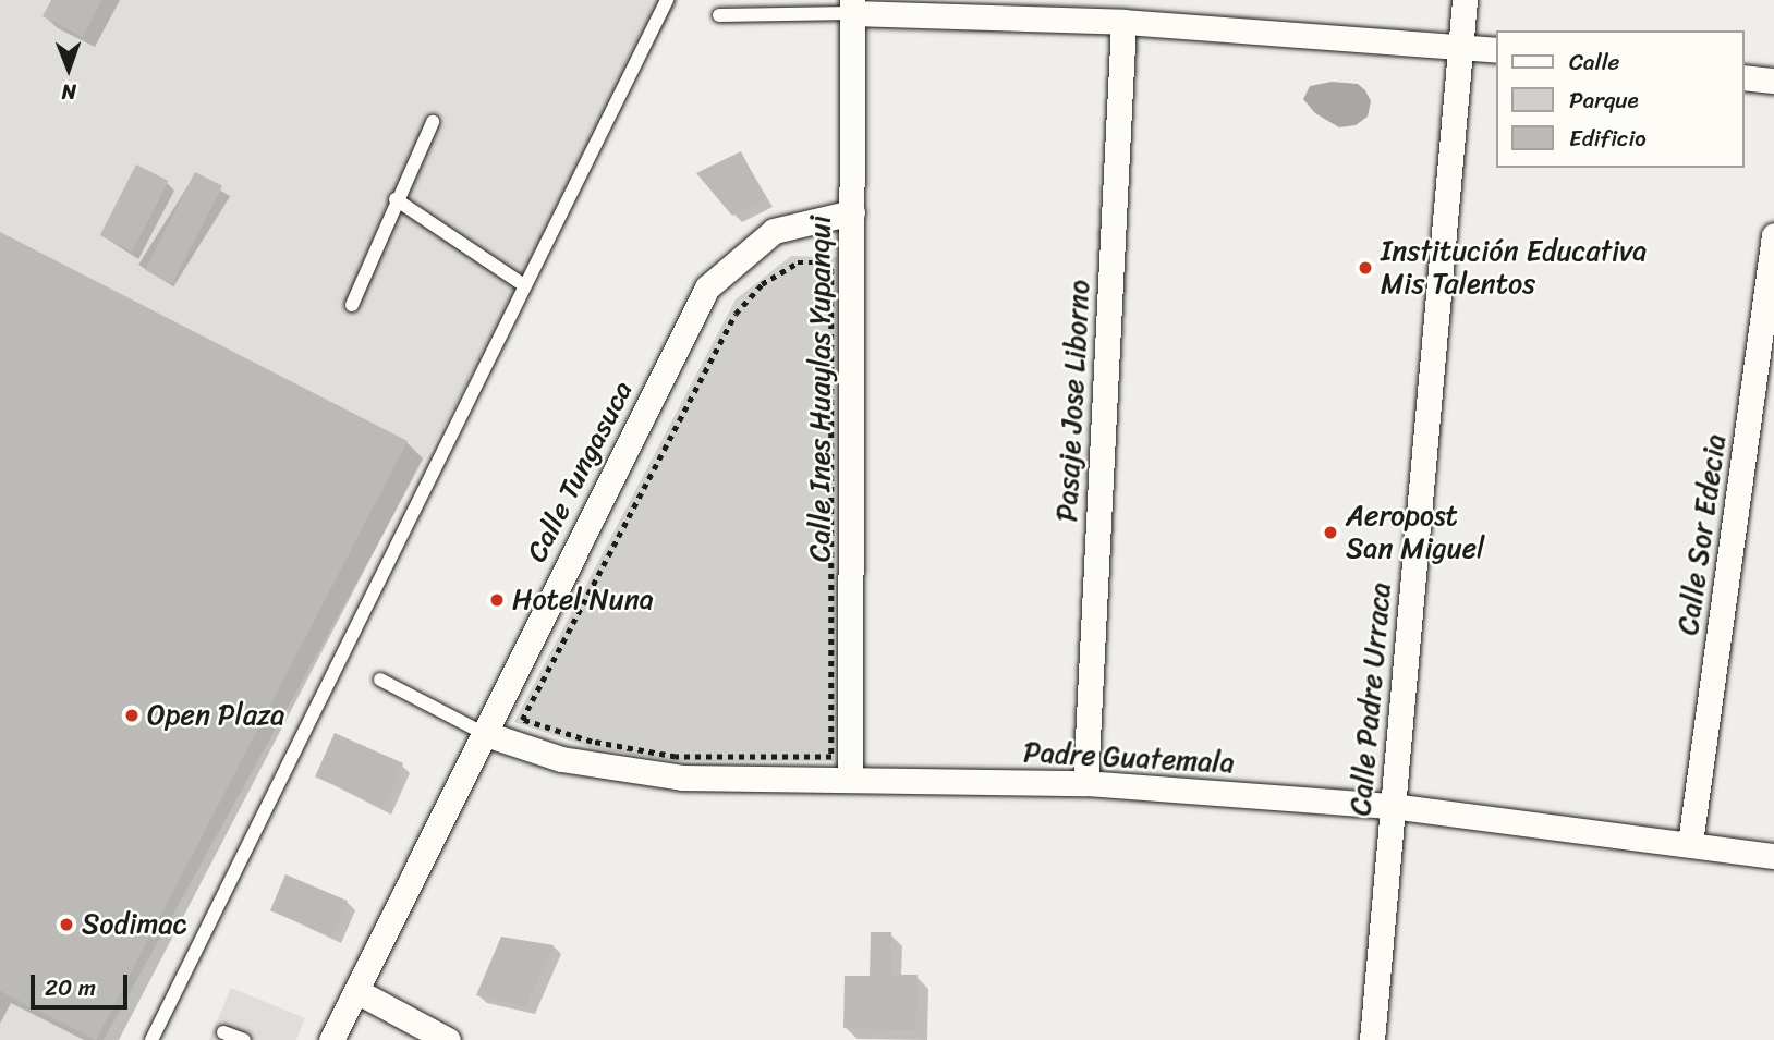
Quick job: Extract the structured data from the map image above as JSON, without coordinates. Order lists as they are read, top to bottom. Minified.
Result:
{"streets":{"street":["Calle Ines Huaylas Yupanqui","Pasaje Jose Liborno","Calle Tungasuca","Calle Sor Edecia","Calle Padre Urraca","Padre Guatemala"]},"crossings":[["Calle Ines Huaylas Yupanqui","Calle Tungasuca"],["Calle Ines Huaylas Yupanqui","Padre Guatemala"],["Pasaje Jose Liborno","Padre Guatemala"],["Calle Tungasuca","Padre Guatemala"],["Calle Sor Edecia","Padre Guatemala"],["Calle Padre Urraca","Padre Guatemala"]],"places":["Institución Educativa Mis Talentos","Aeropost San Miguel","Hotel Nuna","Open Plaza","Sodimac"],"legend":["Calle","Parque","Edificio"],"scale_bar":"20 m","north":"bottom"}
